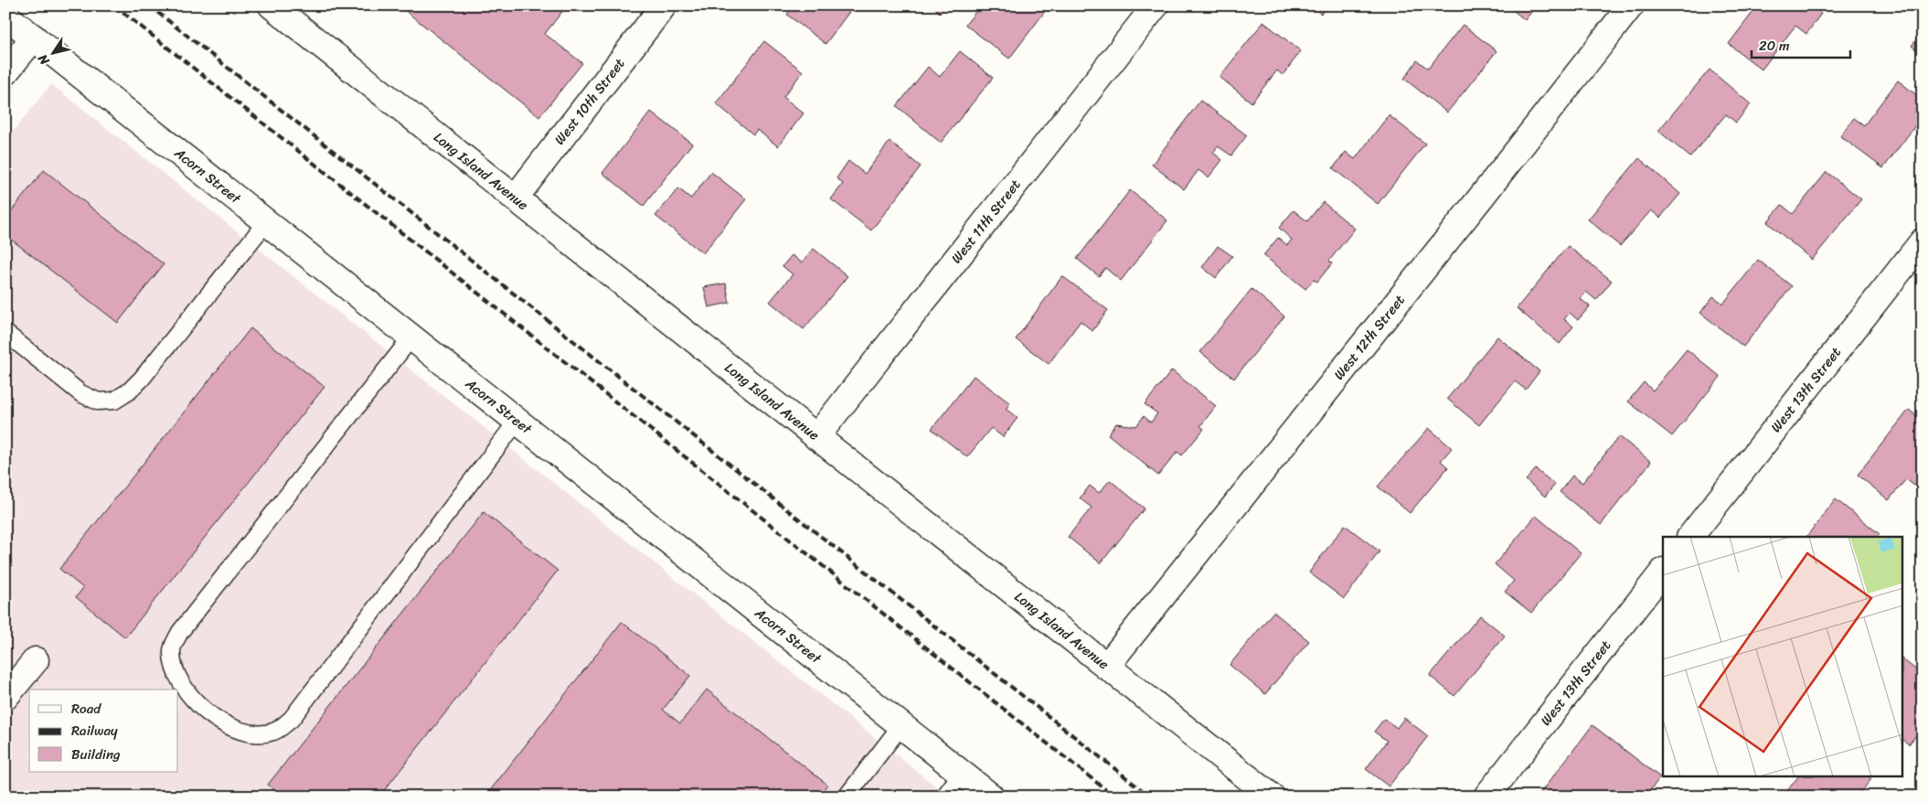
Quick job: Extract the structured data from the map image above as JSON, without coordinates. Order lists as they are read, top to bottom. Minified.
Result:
{"streets":{"street":["West 10th Street","Long Island Avenue","Acorn Street","West 11th Street","West 12th Street","West 13th Street"]},"crossings":[["West 10th Street","Long Island Avenue"],["Long Island Avenue","West 11th Street"],["Long Island Avenue","West 12th Street"]],"legend":["Road","Railway","Building"],"scale_bar":"20 m","north":"bottom left"}
